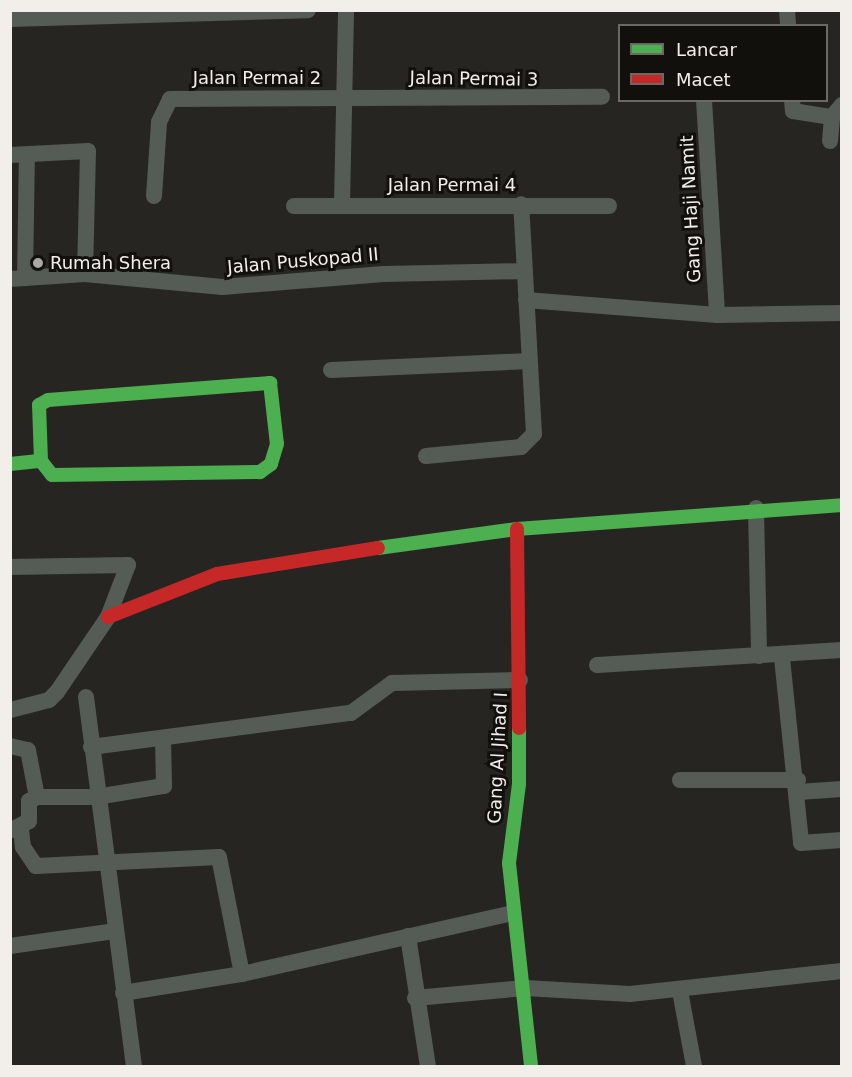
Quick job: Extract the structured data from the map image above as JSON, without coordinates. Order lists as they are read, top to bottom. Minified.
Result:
{"streets":{"street":["Jalan Permai 2","Jalan Permai 3","Jalan Permai 4","Gang Haji Namit","Jalan Puskopad II","Gang Al Jihad I"]},"crossings":[["Jalan Permai 2","Jalan Permai 3"]],"places":["Rumah Shera"],"legend":["Lancar","Macet"]}
